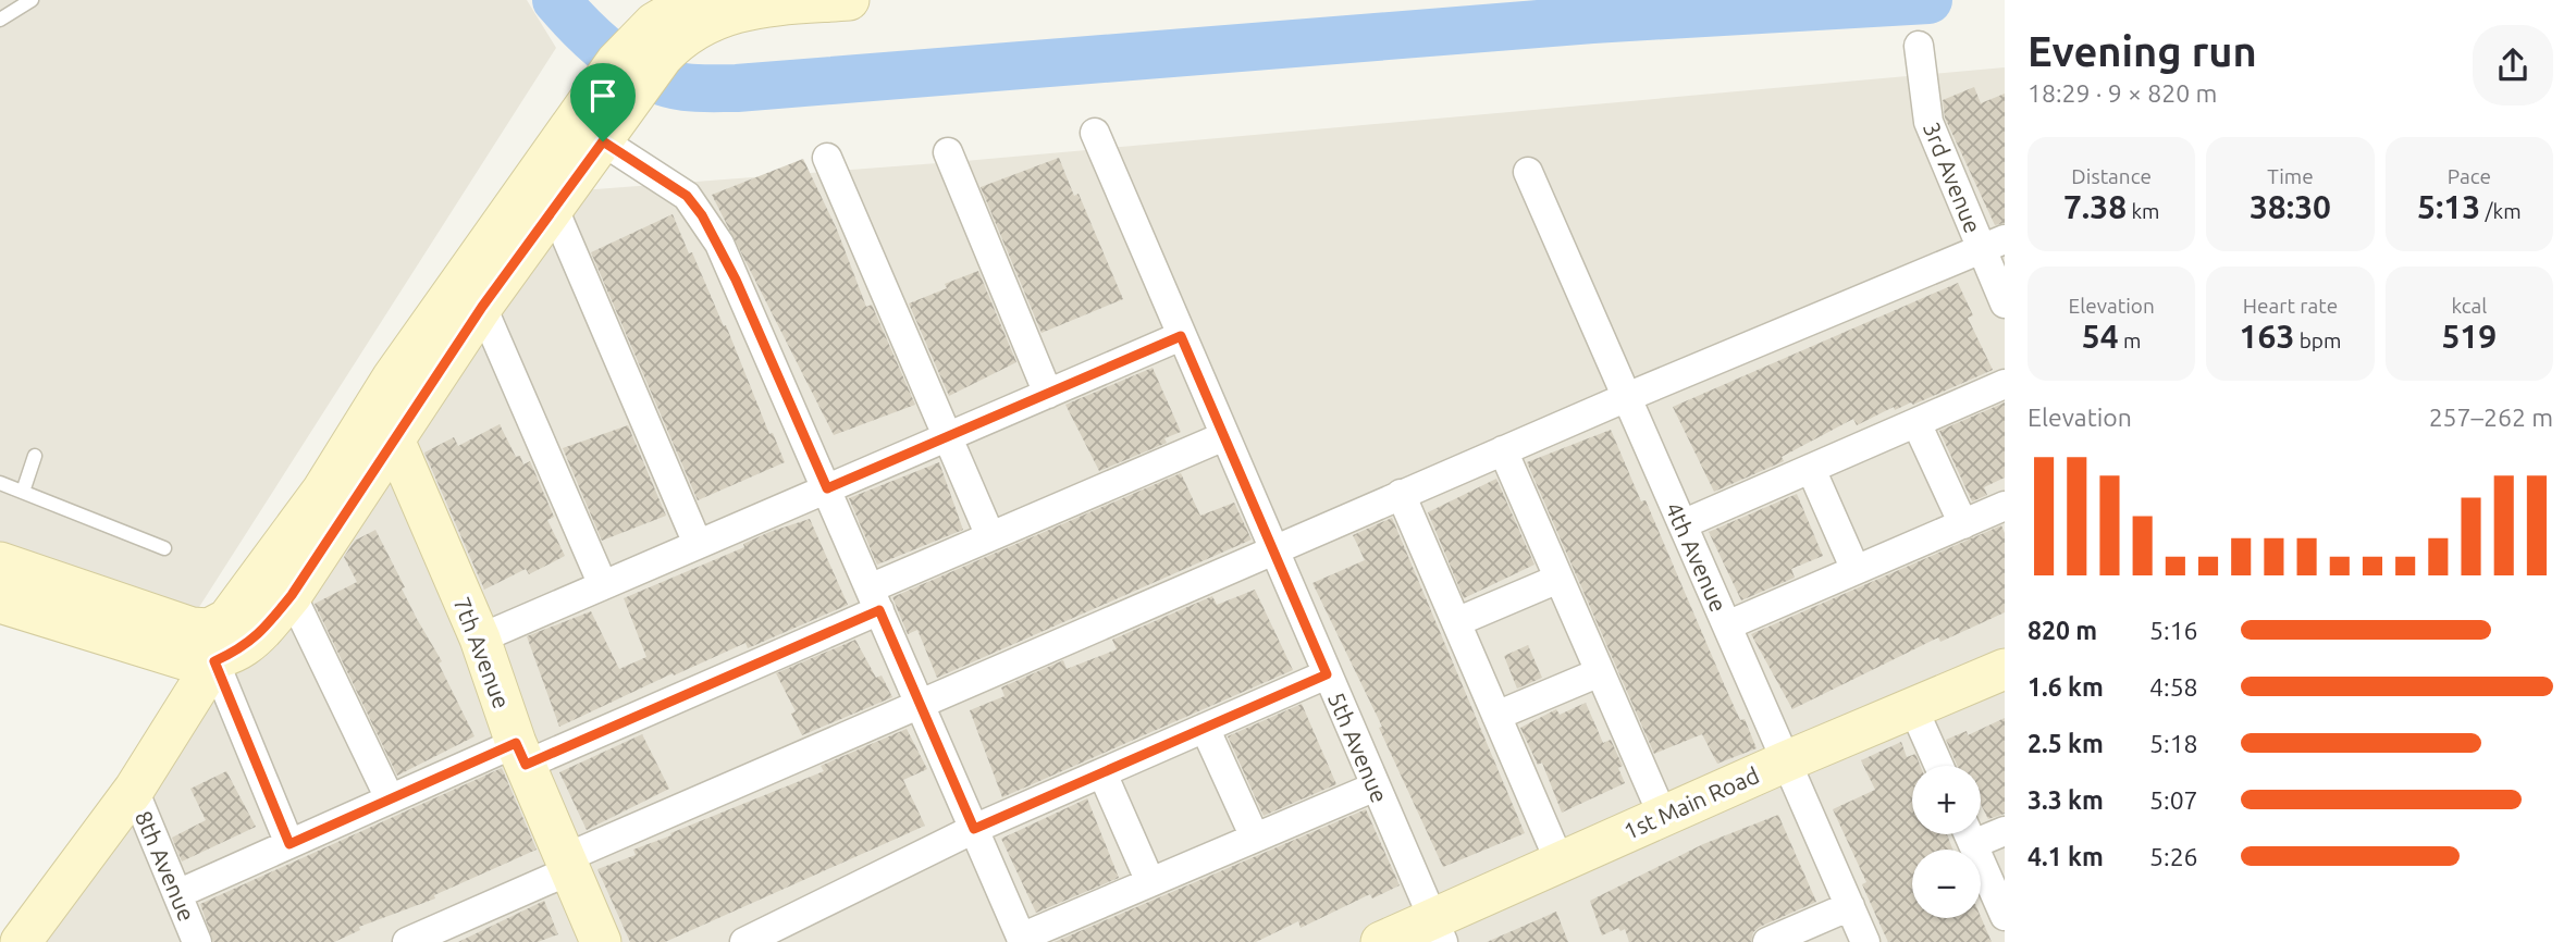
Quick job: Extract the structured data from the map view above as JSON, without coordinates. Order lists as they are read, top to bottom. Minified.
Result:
{"streets":{"street":["3rd Avenue","4th Avenue","7th Avenue","5th Avenue","1st Main Road","8th Avenue"]},"crossings":[["4th Avenue","1st Main Road"],["5th Avenue","1st Main Road"]],"page":{"heading":["Evening run","18:29 · 9 × 820 m"],"stats":[["Distance","7.38 km"],["Time","38:30"],["Pace","5:13 /km"],["Elevation","54 m"],["Heart rate","163 bpm"],["kcal","519"]],"chart":["Elevation","257–262 m"],"list":[{"name":"820 m","note":"5:16"},{"name":"1.6 km","note":"4:58"},{"name":"2.5 km","note":"5:18"},{"name":"3.3 km","note":"5:07"},{"name":"4.1 km","note":"5:26"}],"map_buttons":["+","−"]}}
